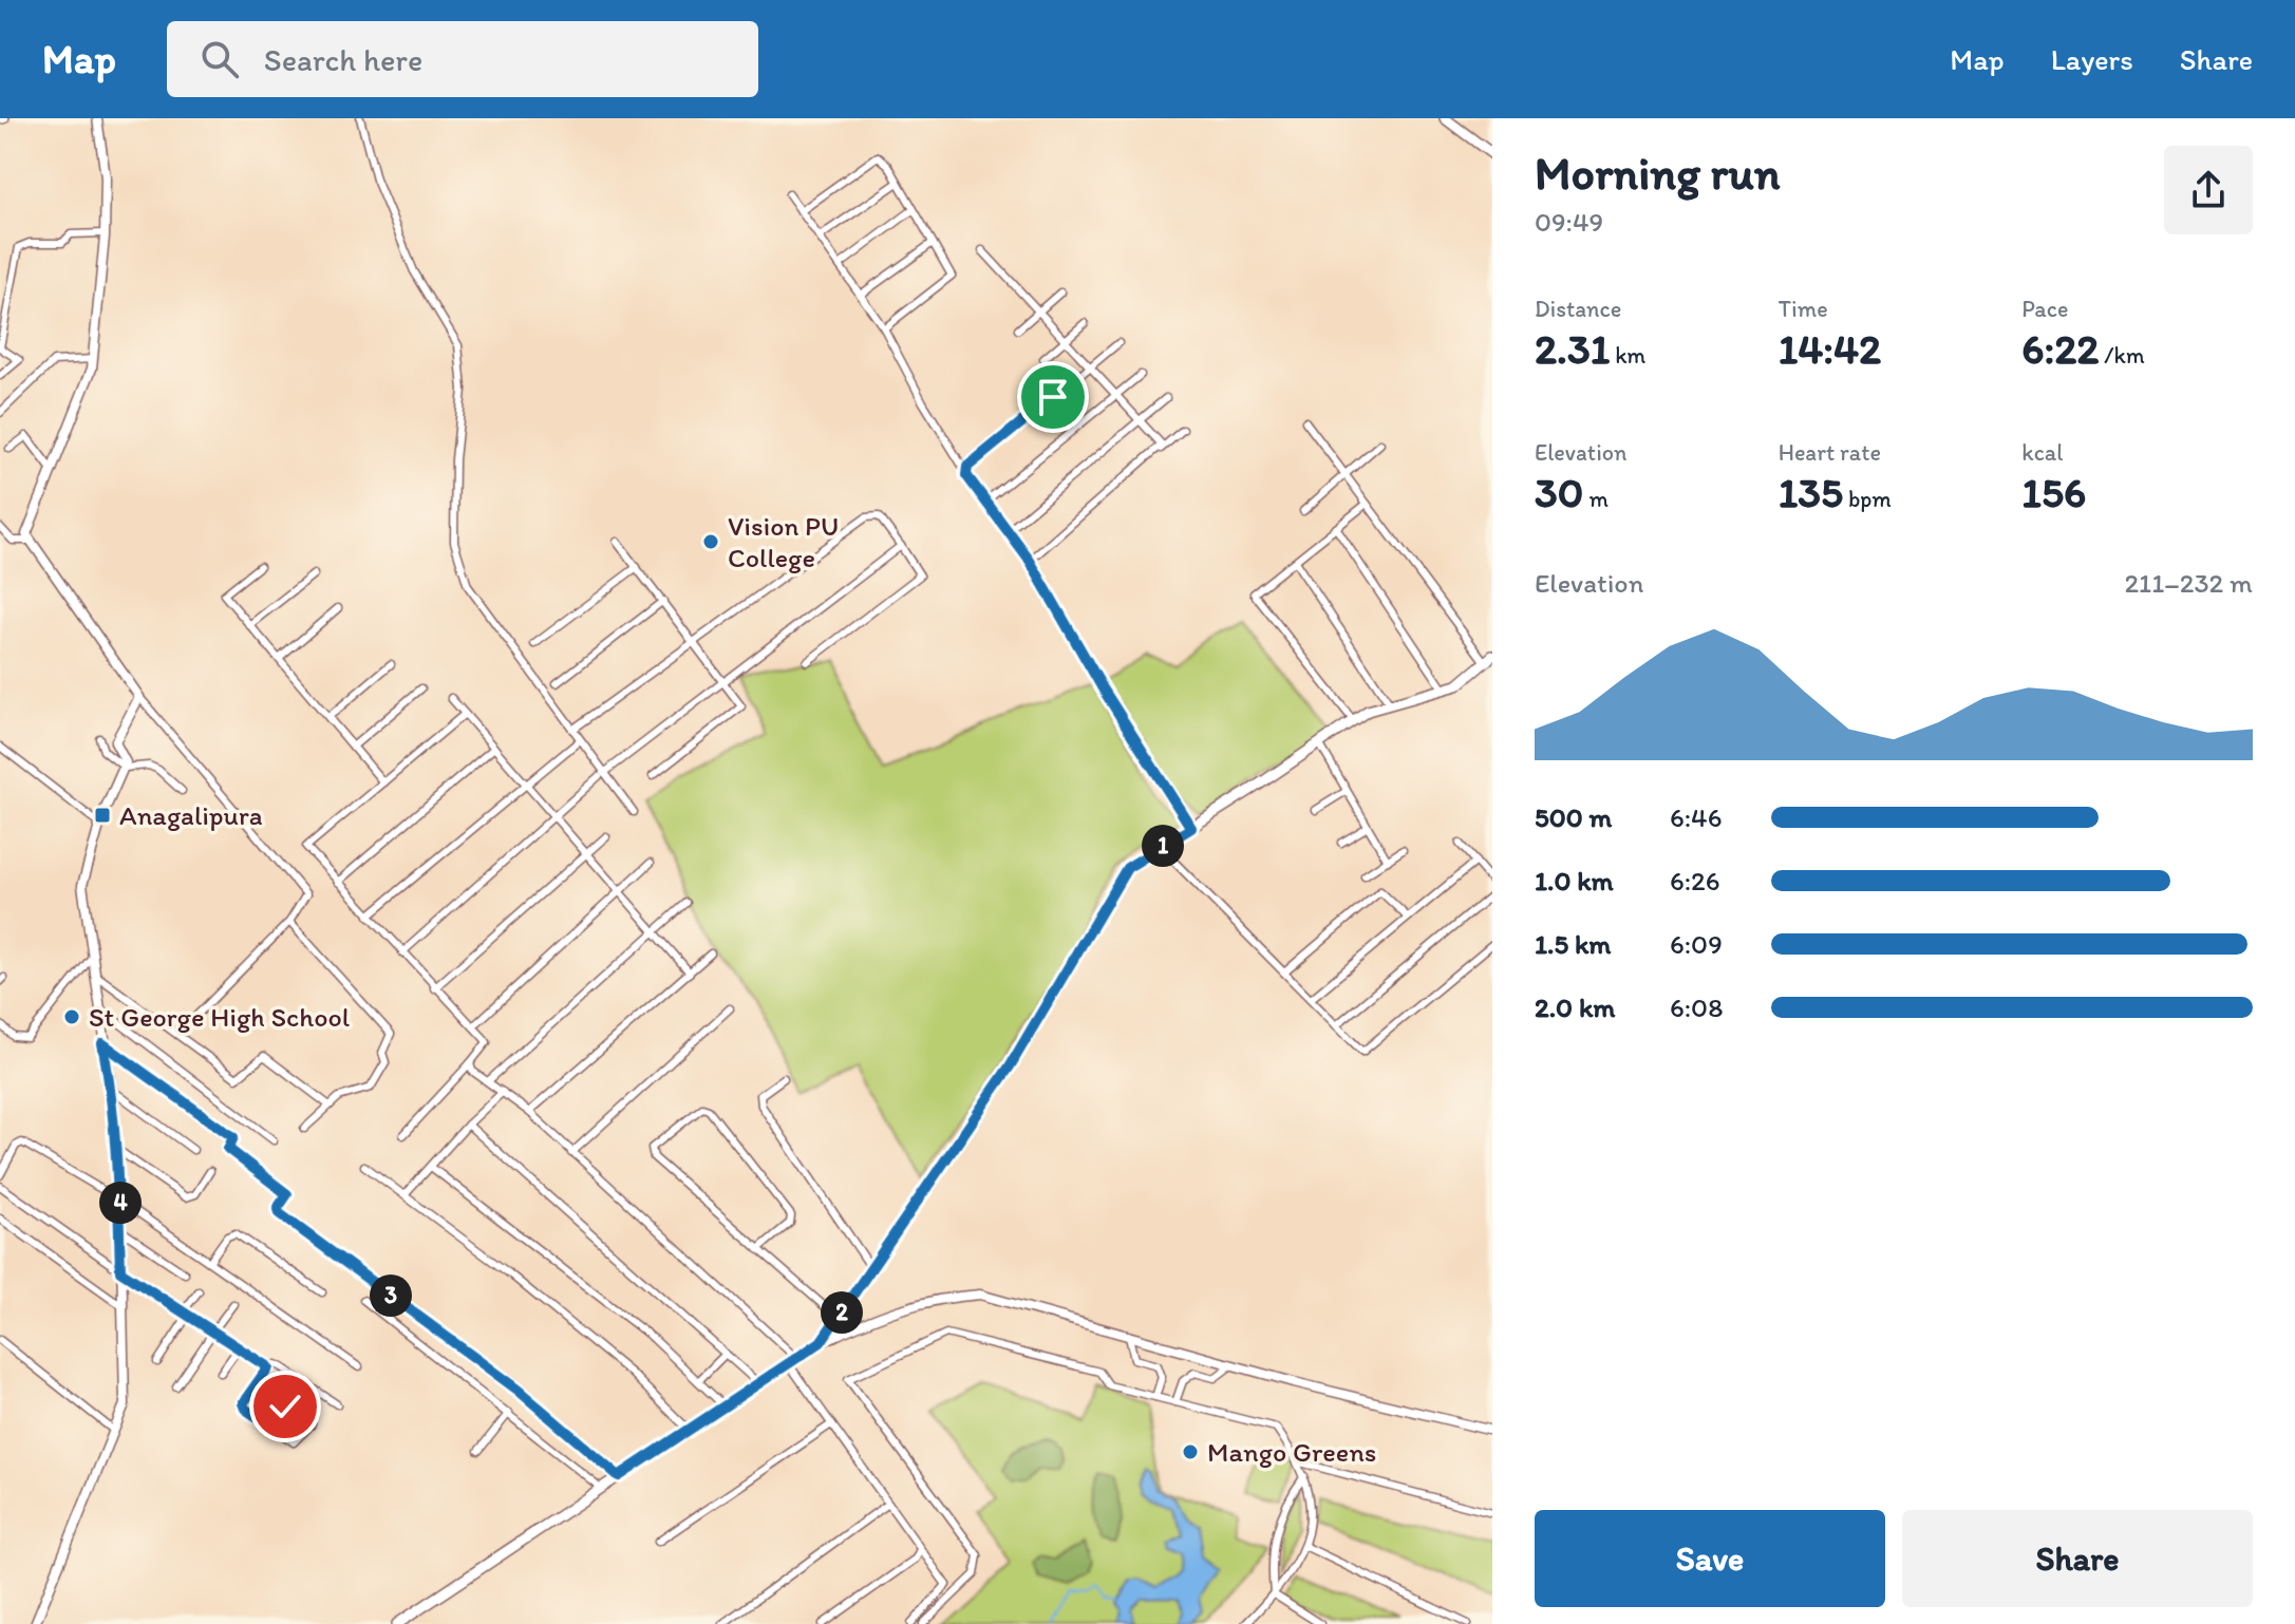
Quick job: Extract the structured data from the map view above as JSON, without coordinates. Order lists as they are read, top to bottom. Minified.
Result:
{"places":{"other":["Vision PU College","St George High School","Mango Greens"],"transit":["Anagalipura"]},"page":{"header":"Map","search":"Search here","nav":["Map","Layers","Share"],"heading":["Morning run","09:49"],"stats":[["Distance","2.31 km"],["Time","14:42"],["Pace","6:22 /km"],["Elevation","30 m"],["Heart rate","135 bpm"],["kcal","156"]],"chart":["Elevation","211–232 m"],"list":[{"name":"500 m","note":"6:46"},{"name":"1.0 km","note":"6:26"},{"name":"1.5 km","note":"6:09"},{"name":"2.0 km","note":"6:08"}],"pins":["1","4","3","2"],"buttons":["Save","Share"]}}
